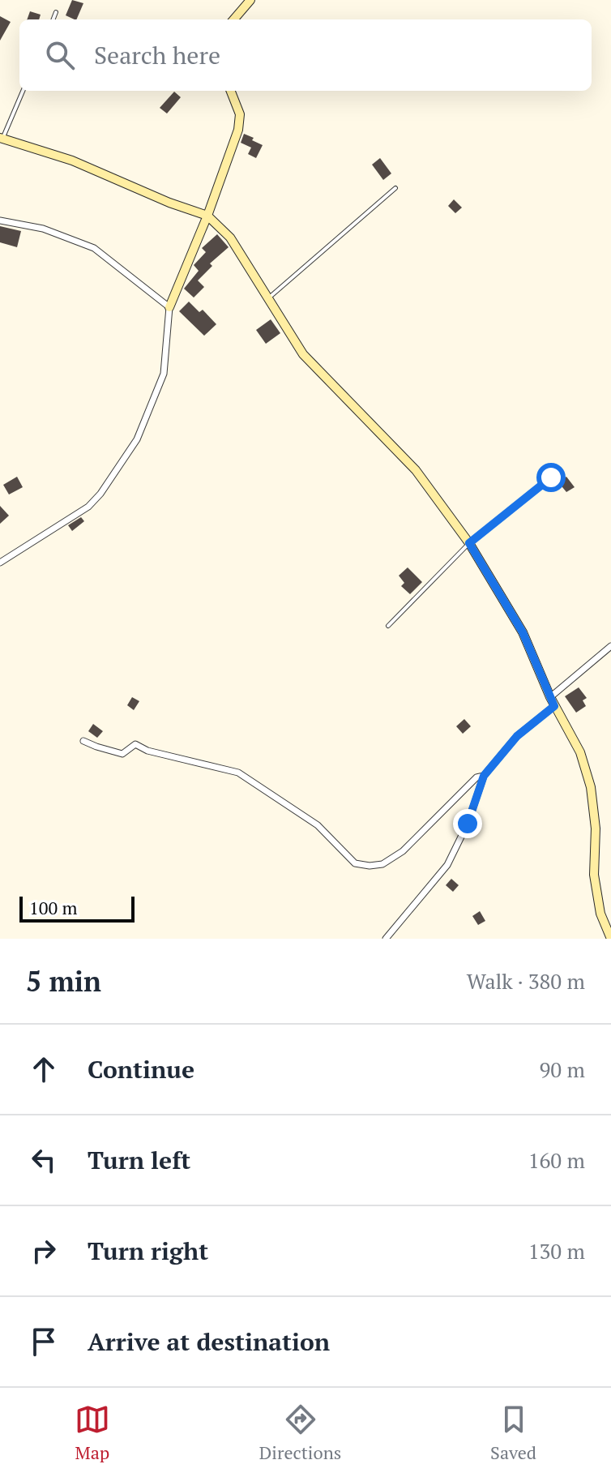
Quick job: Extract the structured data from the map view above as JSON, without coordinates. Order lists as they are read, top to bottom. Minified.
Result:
{"scale_bar":"100 m","page":{"search":"Search here","scale":"100 m","heading":["5 min","Walk · 380 m"],"list":[["Continue","90 m"],["Turn left","160 m"],["Turn right","130 m"],"Arrive at destination"],"nav":["Map","Directions","Saved"]}}
